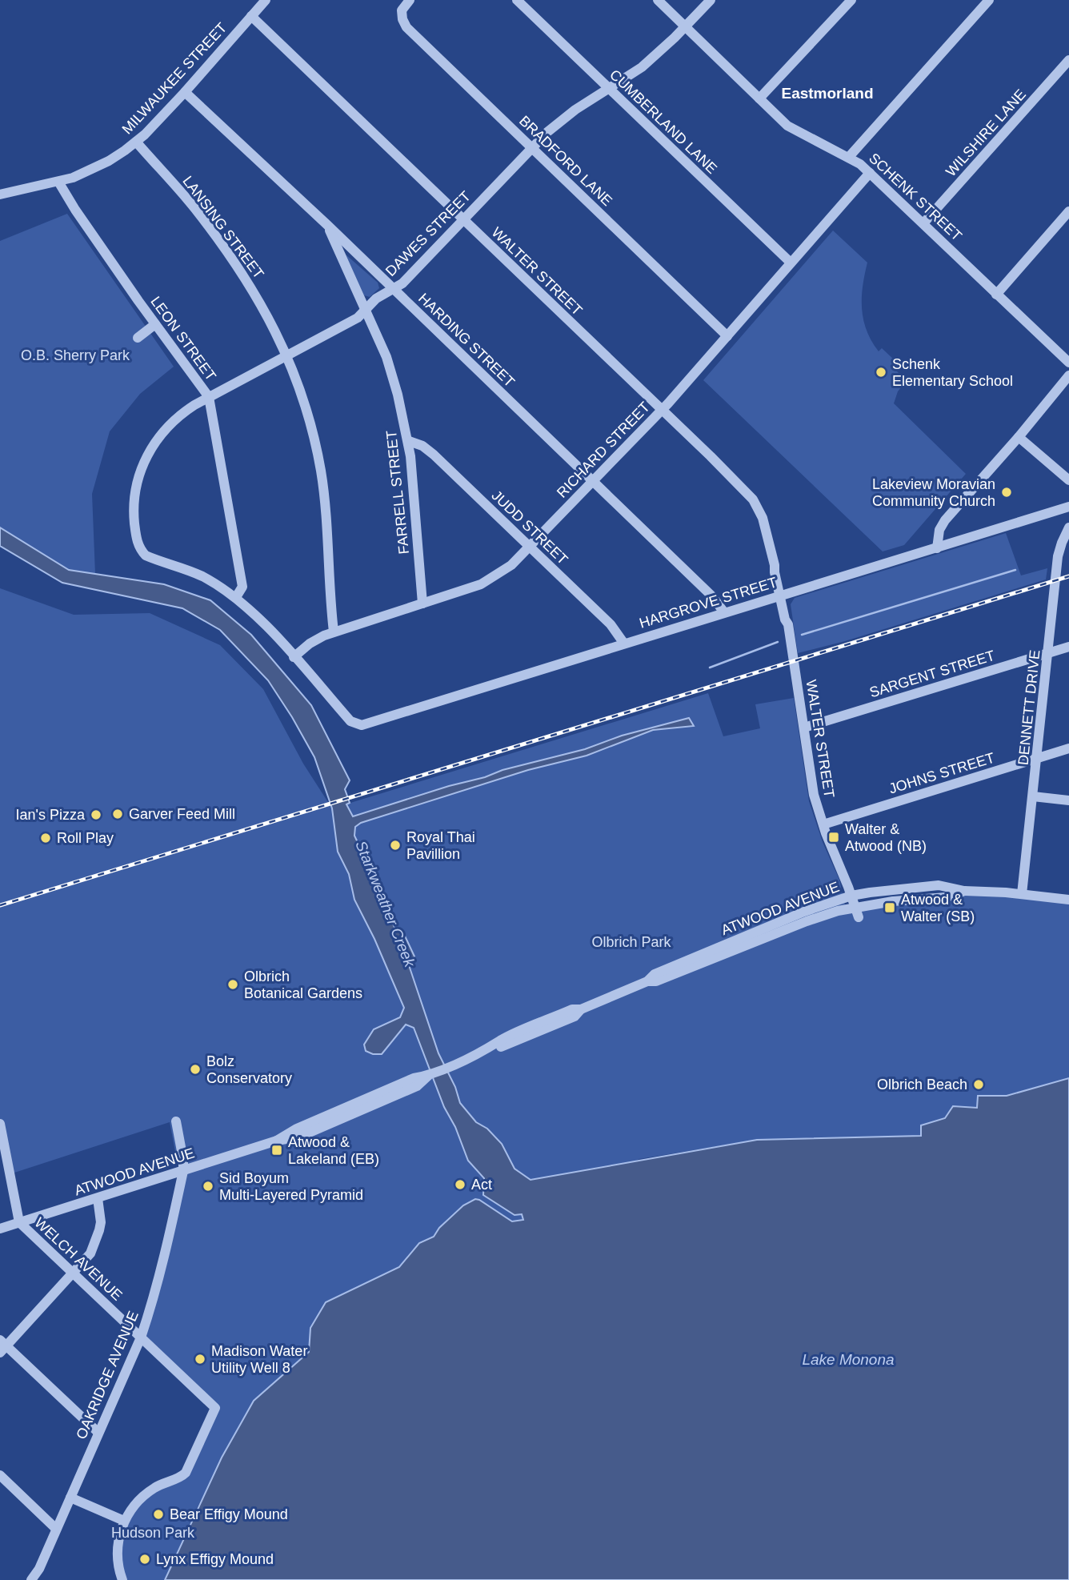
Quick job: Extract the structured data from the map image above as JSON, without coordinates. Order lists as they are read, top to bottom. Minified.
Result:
{"streets":{"street":["MILWAUKEE STREET","CUMBERLAND LANE","WILSHIRE LANE","BRADFORD LANE","SCHENK STREET","LANSING STREET","DAWES STREET","WALTER STREET","LEON STREET","HARDING STREET","RICHARD STREET","FARRELL STREET","JUDD STREET","HARGROVE STREET","SARGENT STREET","DENNETT DRIVE","JOHNS STREET","ATWOOD AVENUE","WELCH AVENUE","OAKRIDGE AVENUE"]},"crossings":[["MILWAUKEE STREET","LANSING STREET"],["MILWAUKEE STREET","WALTER STREET"],["MILWAUKEE STREET","LEON STREET"],["MILWAUKEE STREET","HARDING STREET"],["CUMBERLAND LANE","DAWES STREET"],["CUMBERLAND LANE","RICHARD STREET"],["WILSHIRE LANE","SCHENK STREET"],["BRADFORD LANE","DAWES STREET"],["BRADFORD LANE","RICHARD STREET"],["SCHENK STREET","DAWES STREET"],["SCHENK STREET","RICHARD STREET"],["LANSING STREET","DAWES STREET"],["LANSING STREET","RICHARD STREET"],["DAWES STREET","WALTER STREET"],["DAWES STREET","LEON STREET"],["DAWES STREET","HARDING STREET"],["DAWES STREET","FARRELL STREET"],["WALTER STREET","RICHARD STREET"],["WALTER STREET","HARGROVE STREET"],["WALTER STREET","SARGENT STREET"],["WALTER STREET","JOHNS STREET"],["WALTER STREET","ATWOOD AVENUE"],["HARDING STREET","RICHARD STREET"],["HARDING STREET","FARRELL STREET"],["HARDING STREET","HARGROVE STREET"],["RICHARD STREET","FARRELL STREET"],["RICHARD STREET","JUDD STREET"],["RICHARD STREET","HARGROVE STREET"],["FARRELL STREET","JUDD STREET"],["JUDD STREET","HARGROVE STREET"],["SARGENT STREET","DENNETT DRIVE"],["DENNETT DRIVE","JOHNS STREET"],["DENNETT DRIVE","ATWOOD AVENUE"],["ATWOOD AVENUE","WELCH AVENUE"],["ATWOOD AVENUE","OAKRIDGE AVENUE"],["WELCH AVENUE","OAKRIDGE AVENUE"]],"districts":["Eastmorland"],"water":["Starkweather Creek","Lake Monona"],"parks":["O.B. Sherry Park","Olbrich Park","Hudson Park"],"places":{"other":["Schenk Elementary School","Lakeview Moravian Community Church","Garver Feed Mill","Ian's Pizza","Roll Play","Royal Thai Pavillion","Olbrich Botanical Gardens","Bolz Conservatory","Olbrich Beach","Act","Sid Boyum Multi-Layered Pyramid","Madison Water Utility Well 8","Bear Effigy Mound","Lynx Effigy Mound"],"transit":["Walter & Atwood (NB)","Atwood & Walter (SB)","Atwood & Lakeland (EB)"]}}
